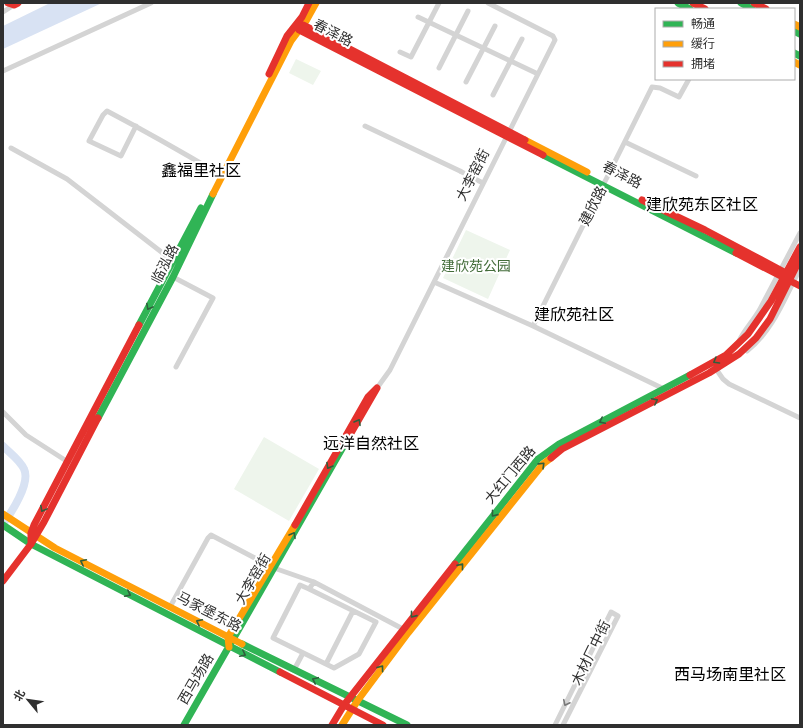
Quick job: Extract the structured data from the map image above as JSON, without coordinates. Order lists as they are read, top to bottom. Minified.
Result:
{"streets":{"main road":["春泽路","大李窑街","临泓路","大红门西路","马家堡东路","西马场路"],"street":["建欣路","木材厂中街"]},"crossings":[["春泽路","大李窑街"],["春泽路","建欣路"],["春泽路","临泓路"],["春泽路","大红门西路"],["大李窑街","马家堡东路"],["大李窑街","西马场路"],["临泓路","马家堡东路"],["大红门西路","马家堡东路"],["马家堡东路","西马场路"]],"districts":["鑫福里社区","建欣苑东区社区","建欣苑社区","远洋自然社区","西马场南里社区"],"parks":["建欣苑公园"],"legend":["畅通","缓行","拥堵"],"north":"top left"}
